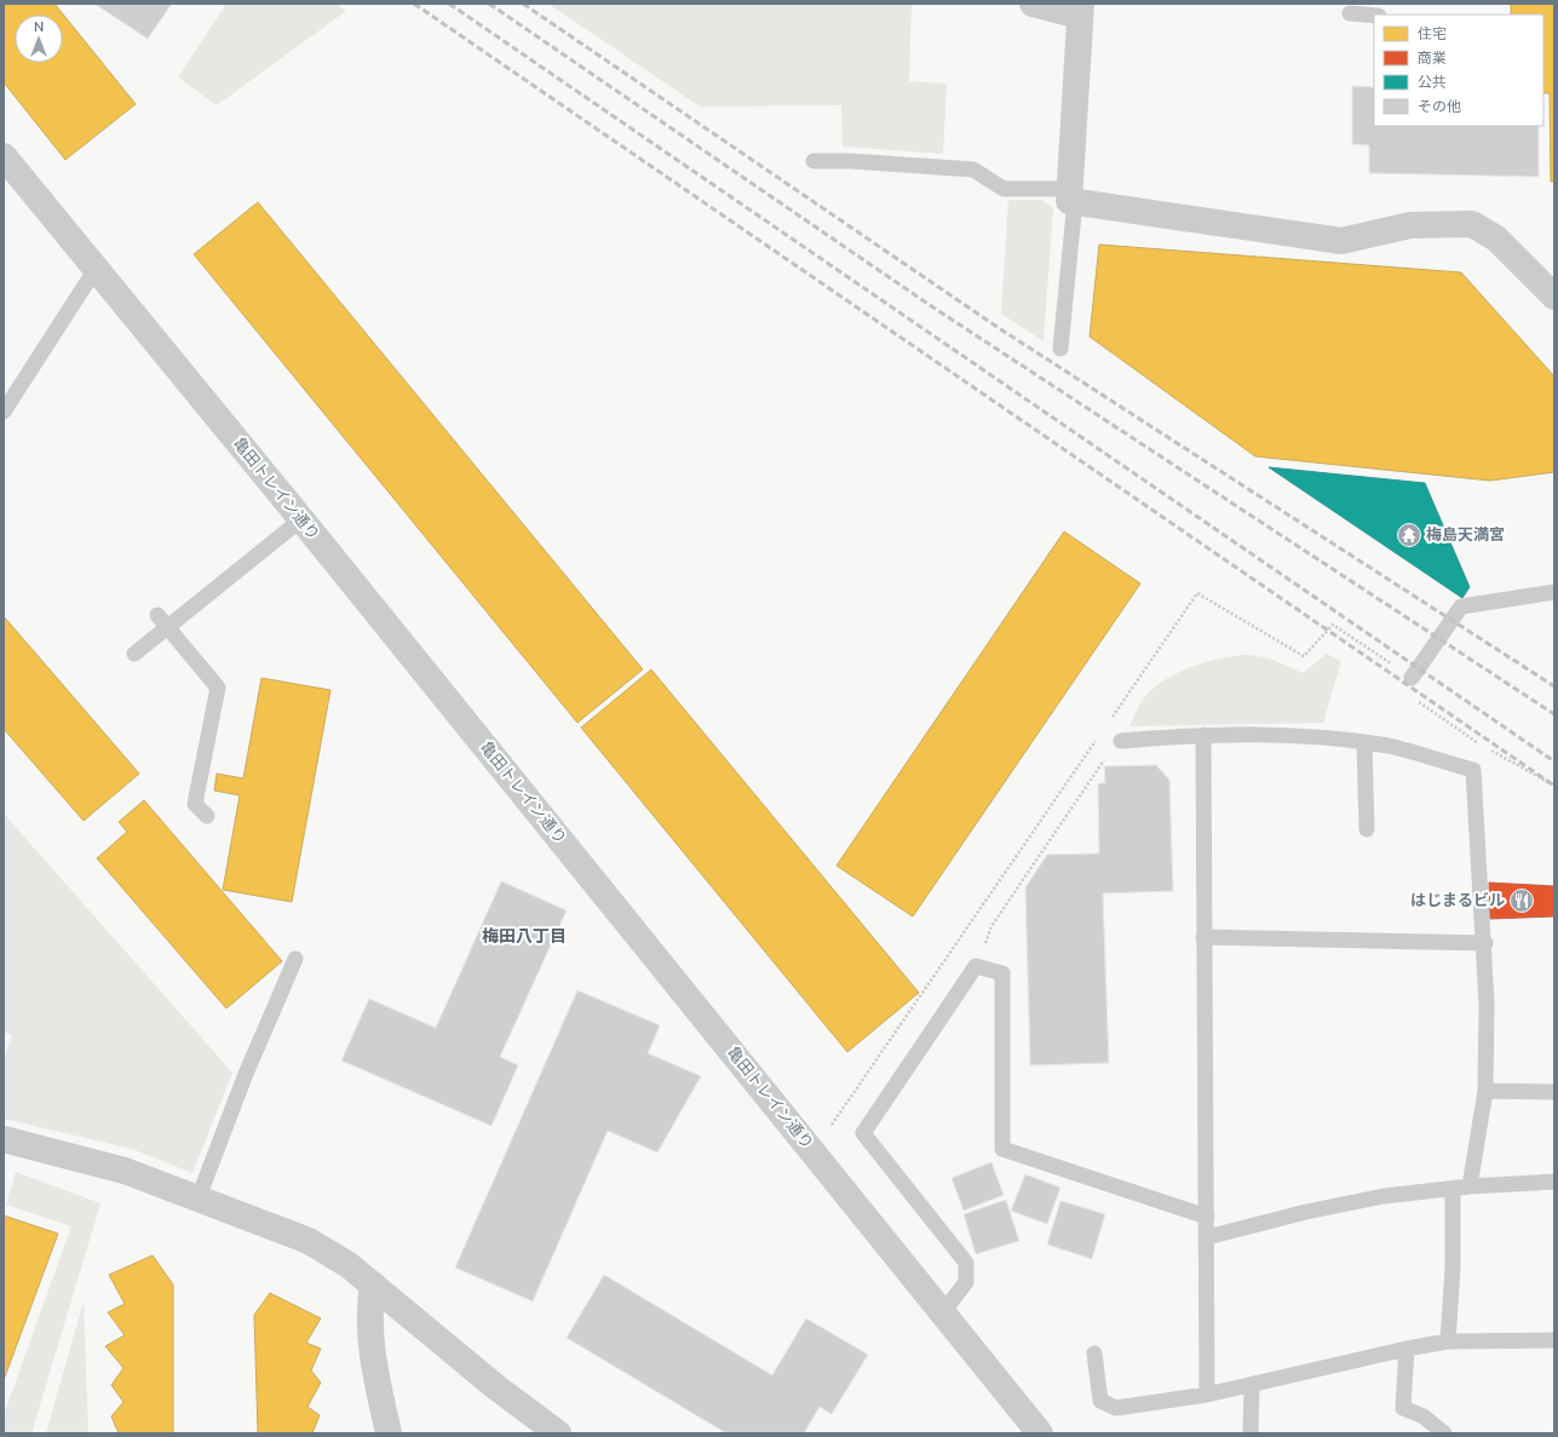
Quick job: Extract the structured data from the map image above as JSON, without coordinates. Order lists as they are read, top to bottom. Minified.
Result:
{"streets":{"street":["亀田トレイン通り"]},"districts":["梅田八丁目"],"places":{"temple":["梅島天満宮"],"restaurant":["はじまるビル"]},"legend":["住宅","商業","公共","その他"],"north":"top"}
